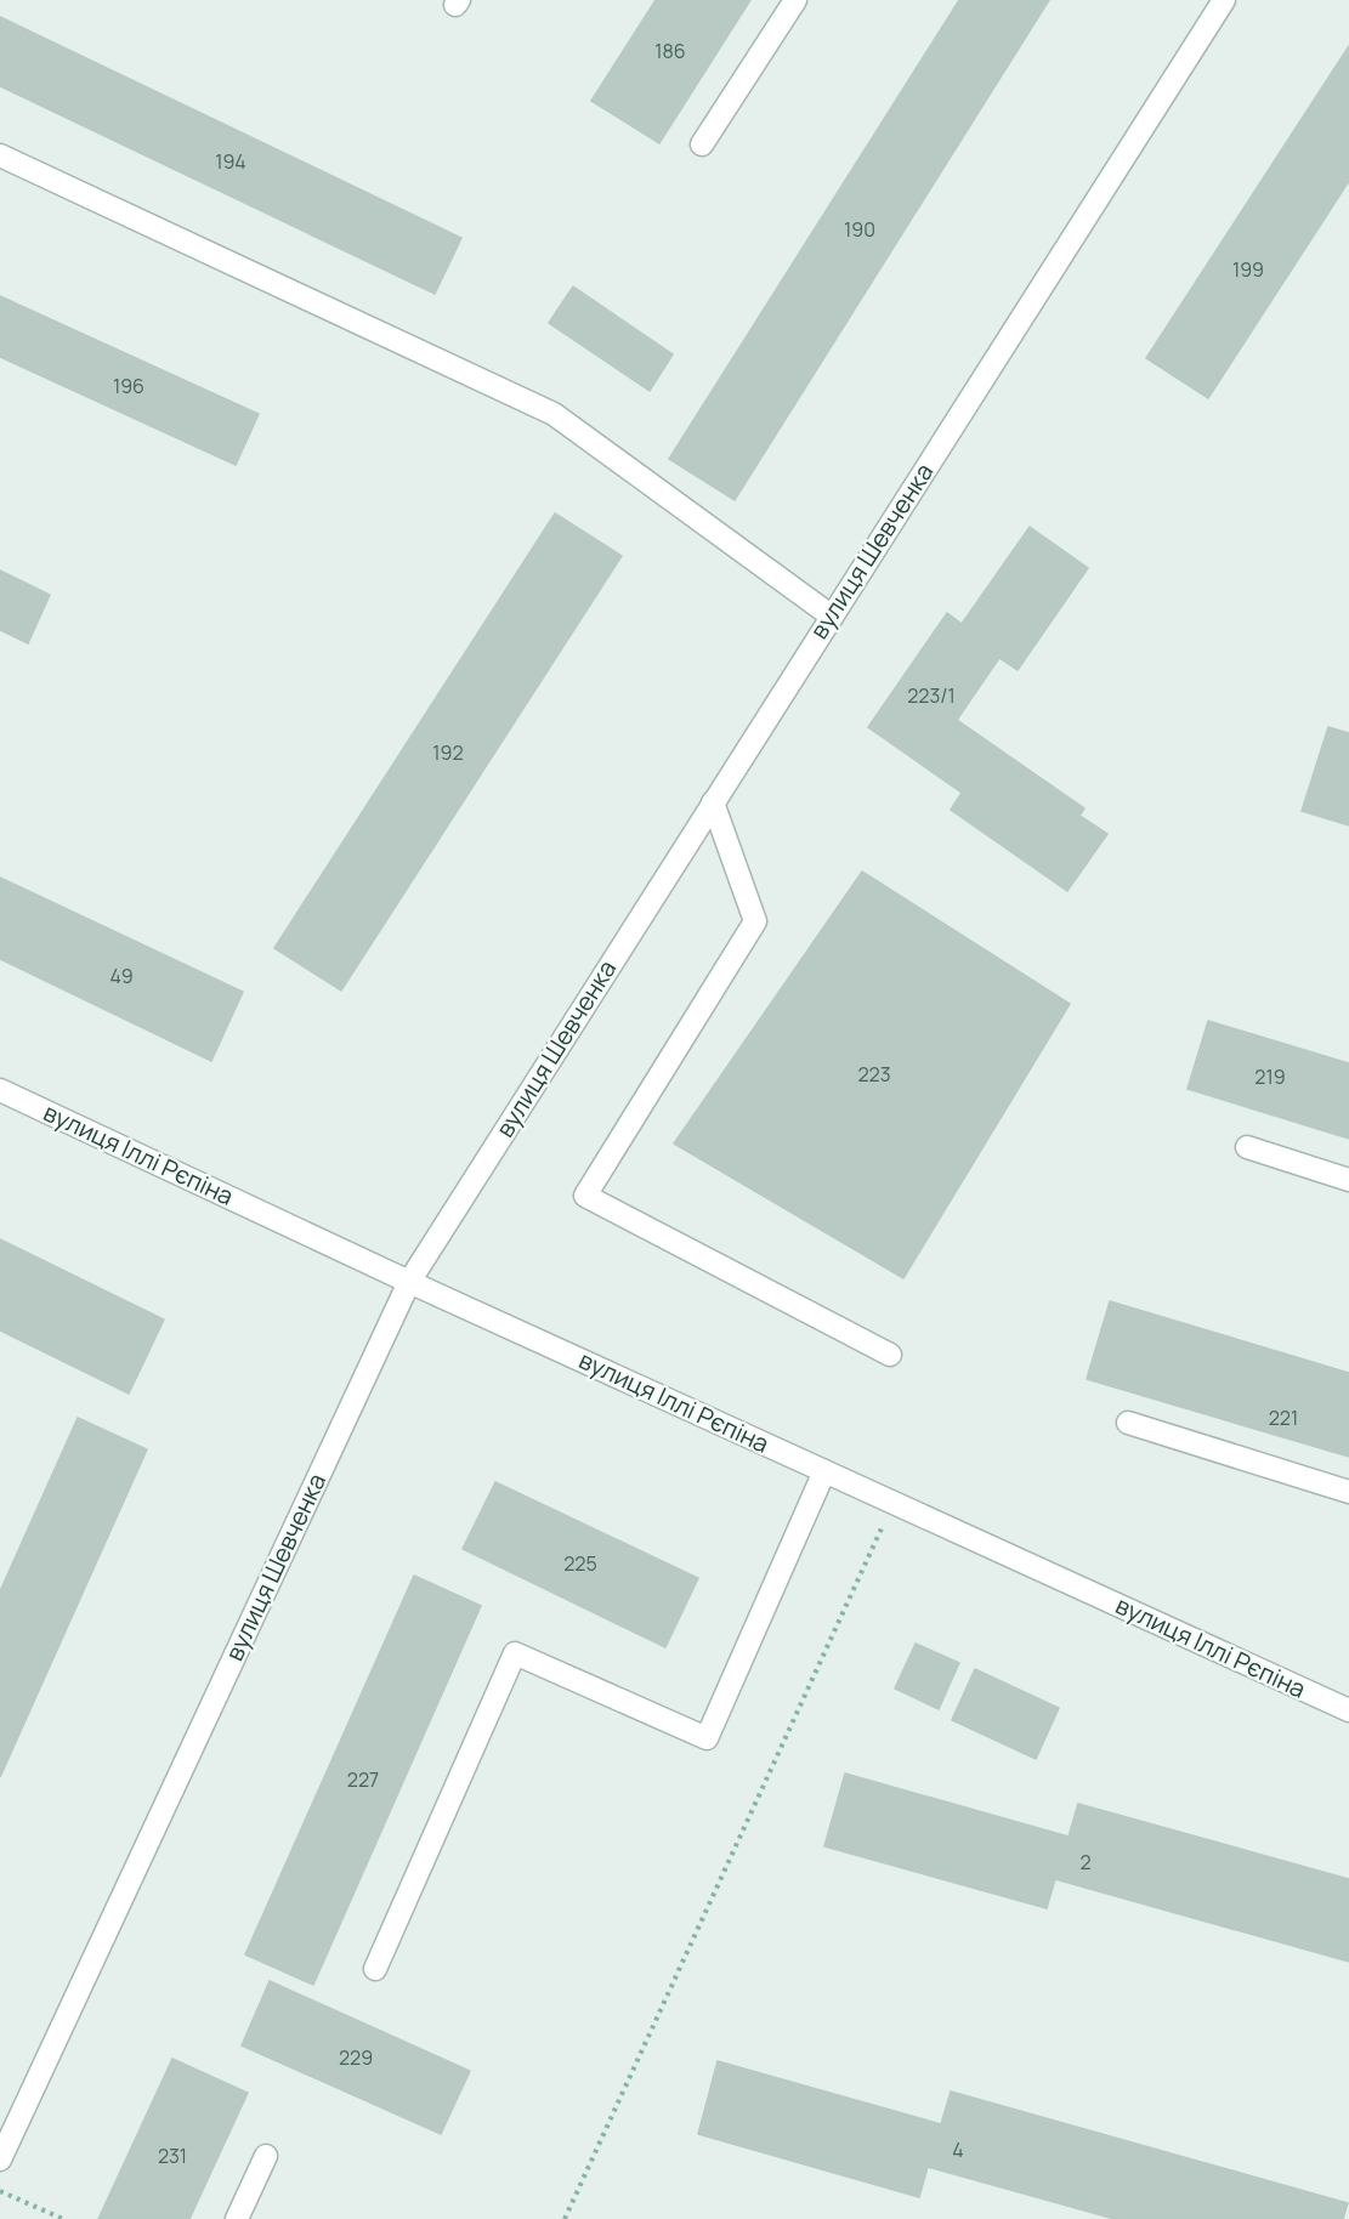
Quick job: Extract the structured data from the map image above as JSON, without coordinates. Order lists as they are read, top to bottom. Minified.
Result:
{"streets":{"street":["вулиця Шевченка","вулиця Іллі Рєпіна"]},"crossings":[["вулиця Шевченка","вулиця Іллі Рєпіна"]],"house_numbers":["186","194","190","199","196","223/1","192","49","223","219","221","225","227","2","229","4","231"]}
